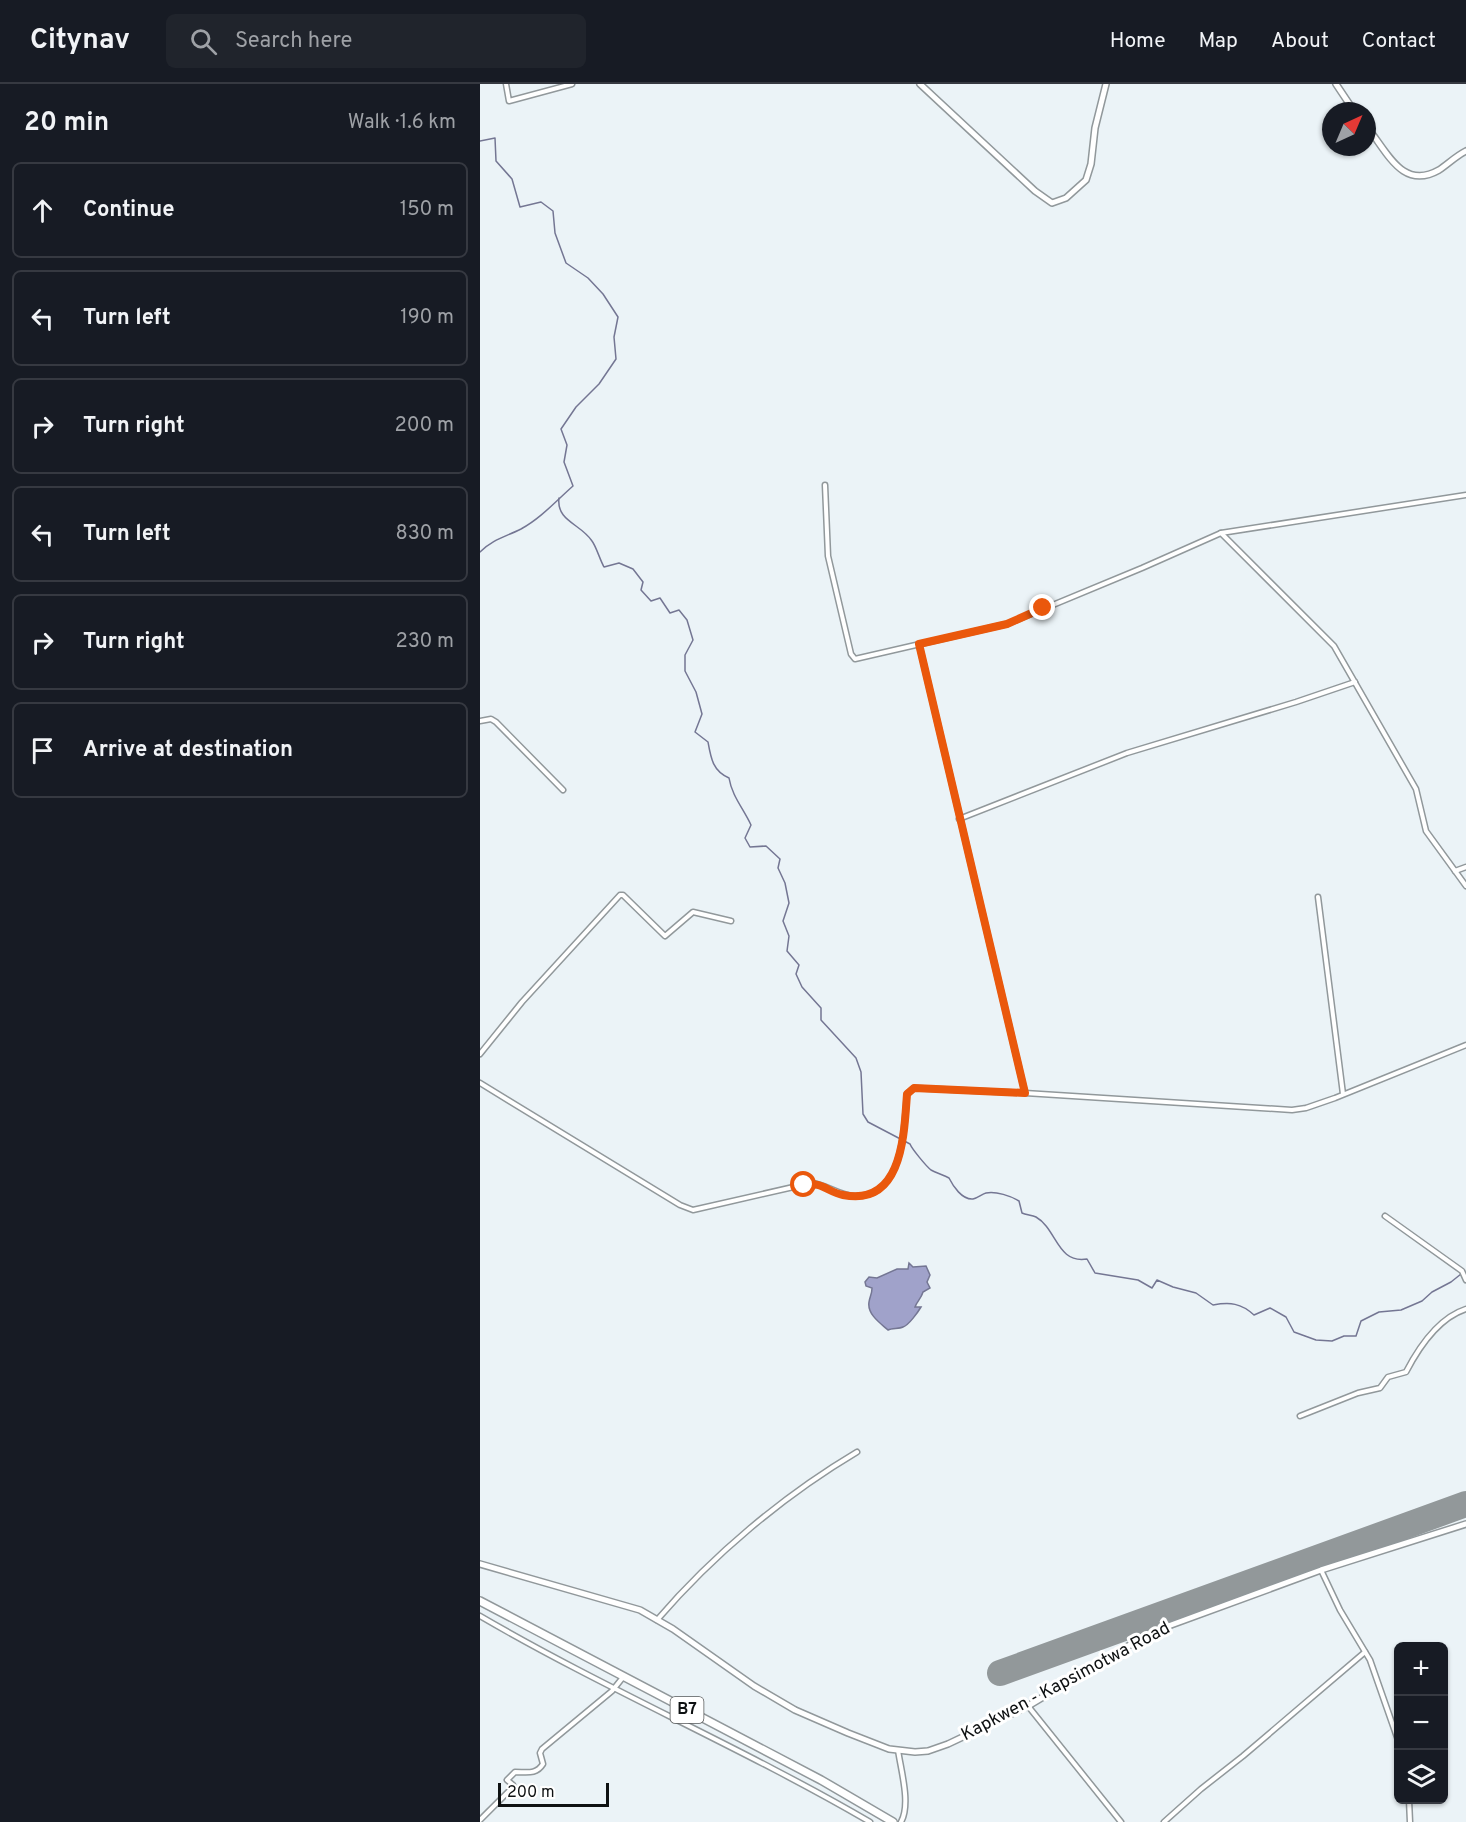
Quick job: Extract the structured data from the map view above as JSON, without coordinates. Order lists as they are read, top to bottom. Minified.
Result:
{"streets":{"highway":["B7"],"street":["Kapkwen - Kapsimotwa Road"]},"scale_bar":"200 m","north":"top right","page":{"header":"Citynav","search":"Search here","nav":["Home","Map","About","Contact"],"heading":["20 min","Walk · 1.6 km"],"list":[["Continue","150 m"],["Turn left","190 m"],["Turn right","200 m"],["Turn left","830 m"],["Turn right","230 m"],"Arrive at destination"],"map_buttons":["+","−"],"scale":"200 m"}}
